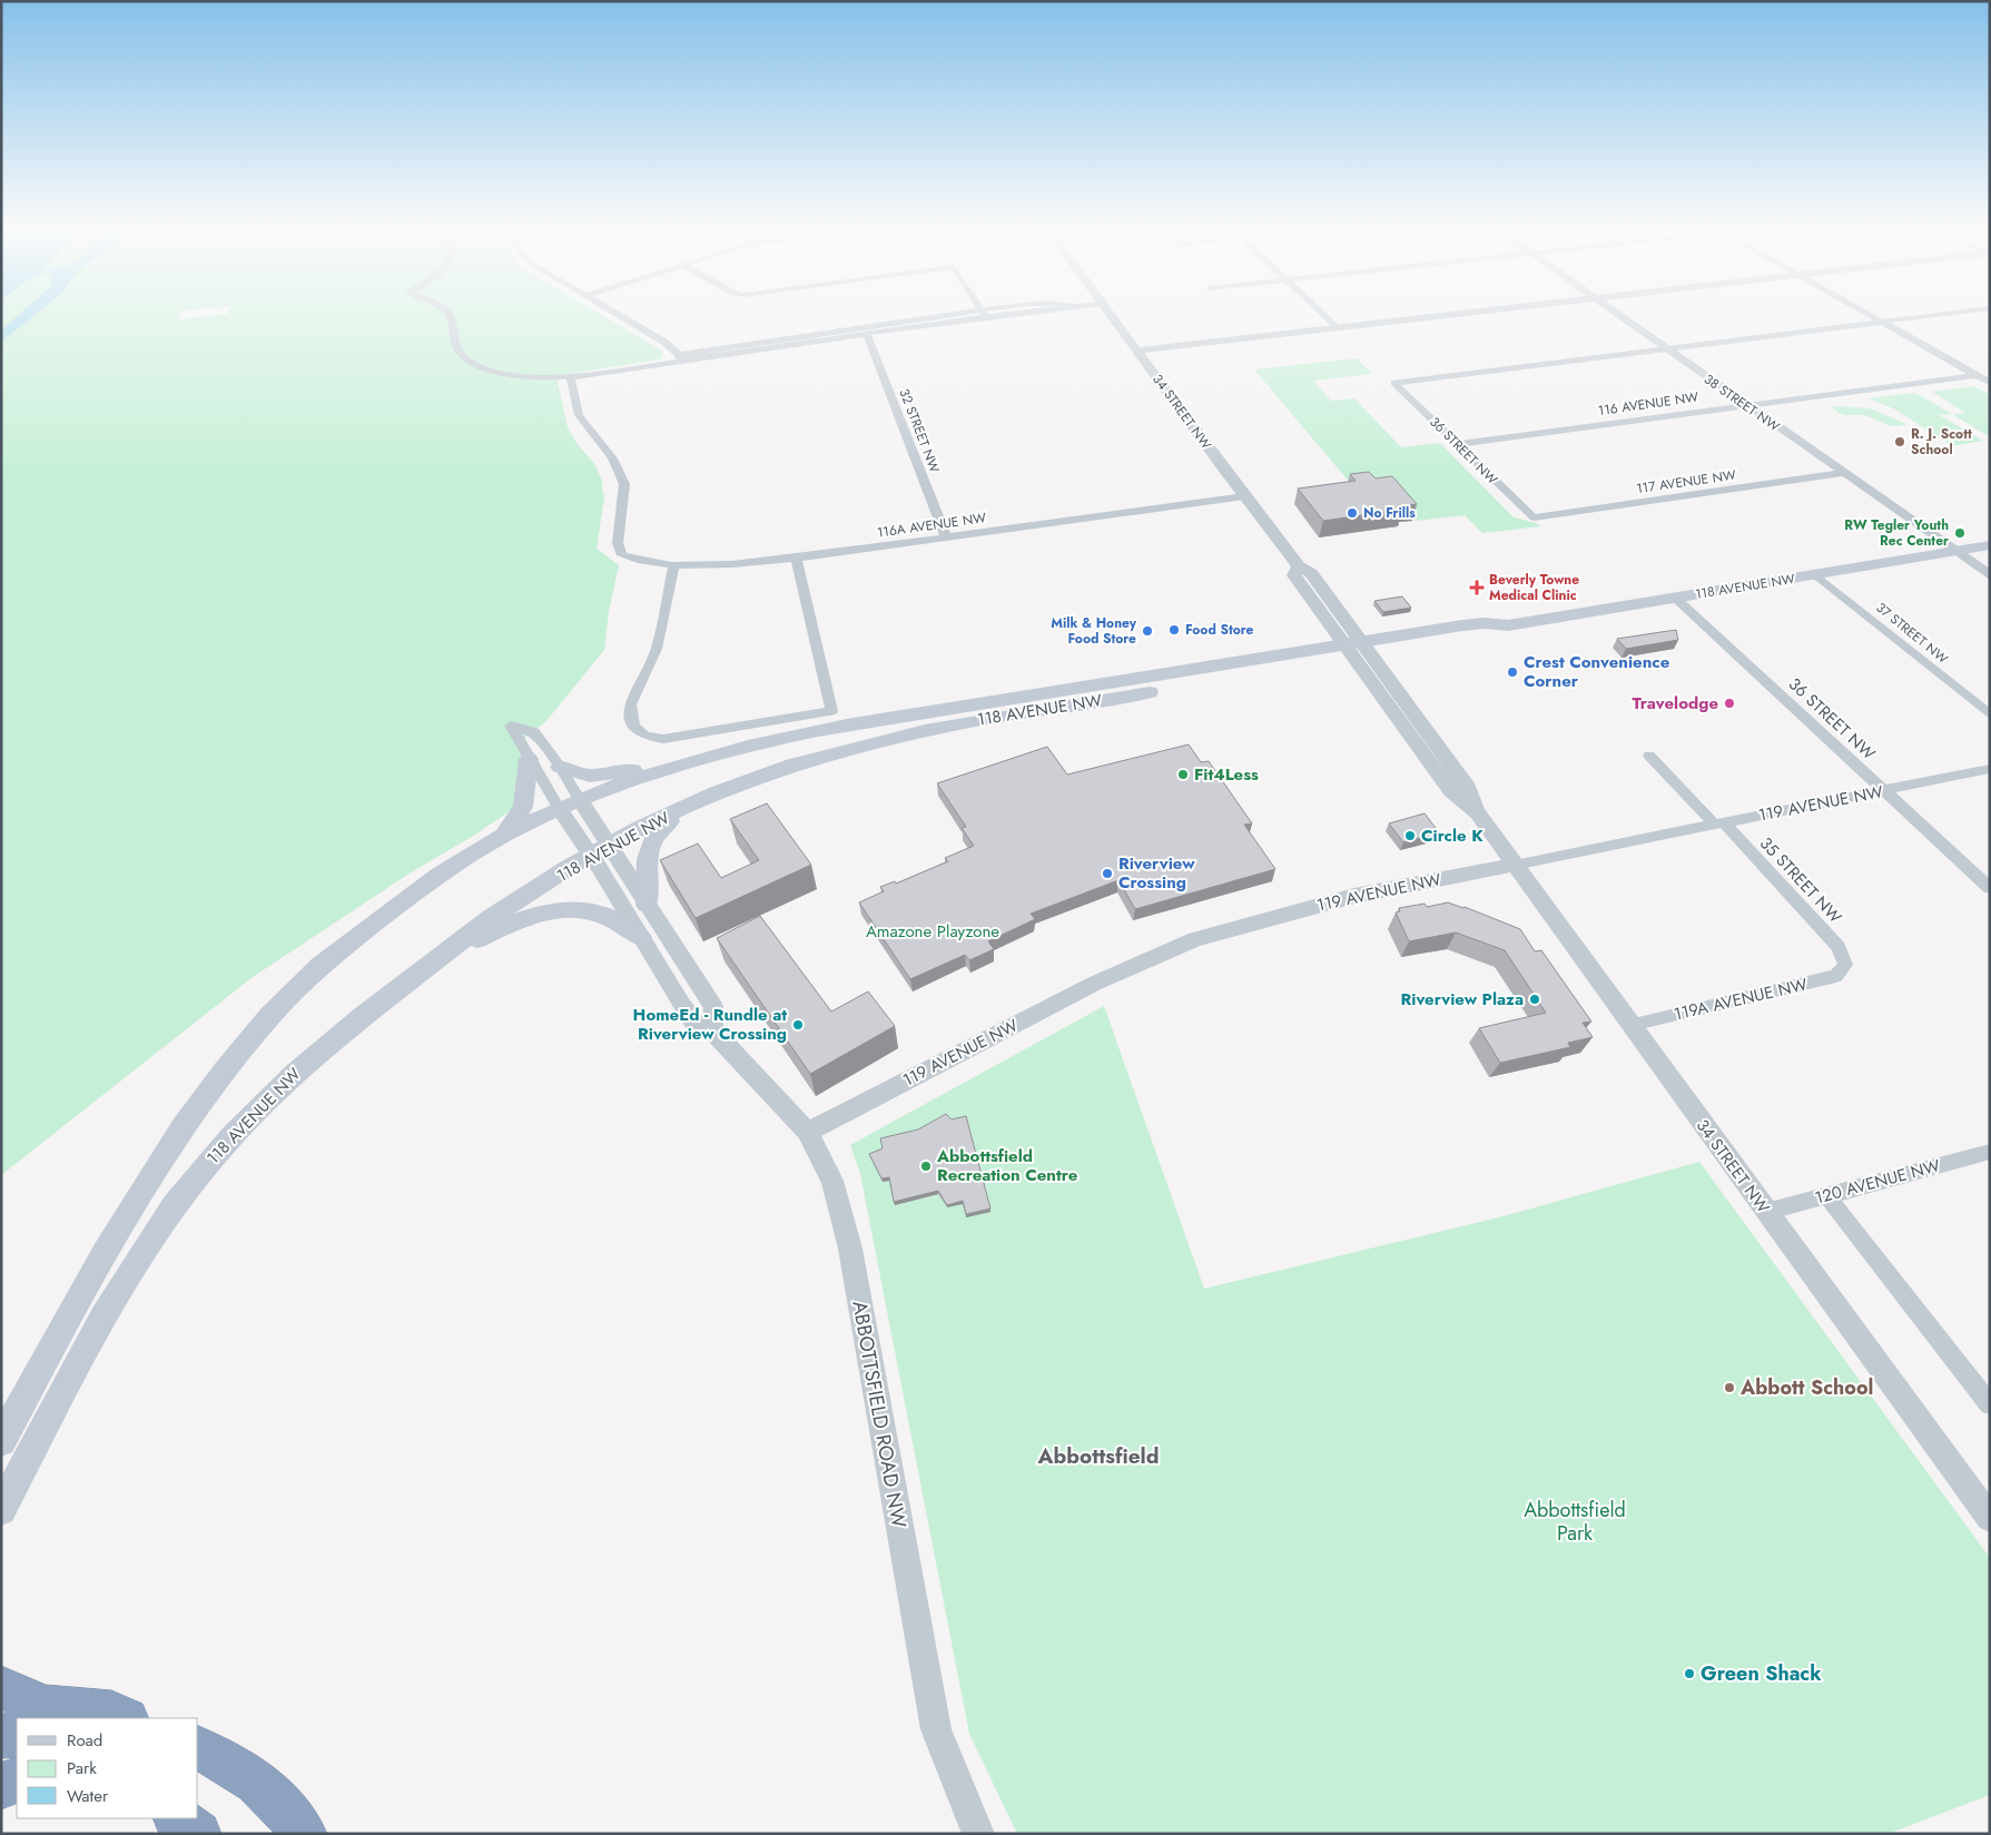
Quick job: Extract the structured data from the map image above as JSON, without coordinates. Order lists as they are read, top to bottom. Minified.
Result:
{"streets":{"main road":["118 AVENUE NW"],"street":["38 STREET NW","116 AVENUE NW","34 STREET NW","32 STREET NW","36 STREET NW","117 AVENUE NW","116A AVENUE NW","37 STREET NW","119 AVENUE NW","35 STREET NW","119A AVENUE NW","120 AVENUE NW","ABBOTTSFIELD ROAD NW"]},"crossings":[["38 STREET NW","116 AVENUE NW"],["38 STREET NW","36 STREET NW"],["38 STREET NW","117 AVENUE NW"],["38 STREET NW","118 AVENUE NW"],["116 AVENUE NW","36 STREET NW"],["34 STREET NW","116A AVENUE NW"],["34 STREET NW","118 AVENUE NW"],["34 STREET NW","119 AVENUE NW"],["34 STREET NW","119A AVENUE NW"],["34 STREET NW","120 AVENUE NW"],["32 STREET NW","116A AVENUE NW"],["36 STREET NW","117 AVENUE NW"],["36 STREET NW","118 AVENUE NW"],["36 STREET NW","119 AVENUE NW"],["118 AVENUE NW","37 STREET NW"],["118 AVENUE NW","ABBOTTSFIELD ROAD NW"],["119 AVENUE NW","35 STREET NW"],["119 AVENUE NW","ABBOTTSFIELD ROAD NW"],["35 STREET NW","119A AVENUE NW"]],"districts":["Abbottsfield"],"parks":["Amazone Playzone","Abbottsfield Park"],"places":{"other":["R. J. Scott School","No Frills","RW Tegler Youth Rec Center","Food Store","Milk & Honey Food Store","Crest Convenience Corner","Travelodge","Fit4Less","Circle K","Riverview Crossing","Riverview Plaza","HomeEd - Rundle at Riverview Crossing","Abbottsfield Recreation Centre","Abbott School","Green Shack"],"health":["Beverly Towne Medical Clinic"]},"legend":["Road","Park","Water"]}
